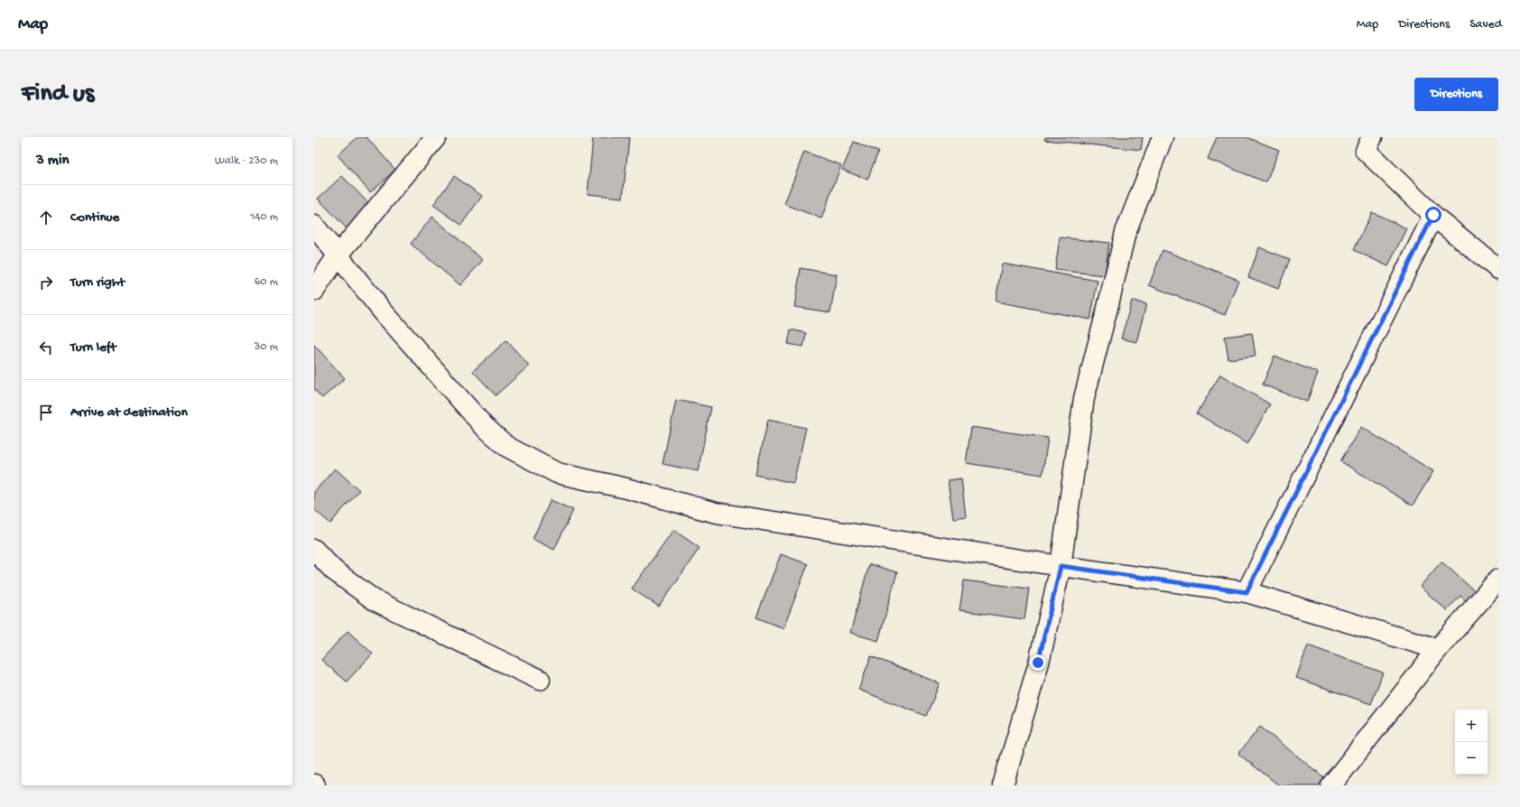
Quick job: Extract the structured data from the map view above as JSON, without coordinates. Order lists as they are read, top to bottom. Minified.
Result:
{"page":{"header":"Map","nav":["Map","Directions","Saved"],"buttons":"Directions","title":"Find us","heading":["3 min","Walk · 230 m"],"list":[["Continue","140 m"],["Turn right","60 m"],["Turn left","30 m"],"Arrive at destination"],"map_buttons":["+","−"]}}
